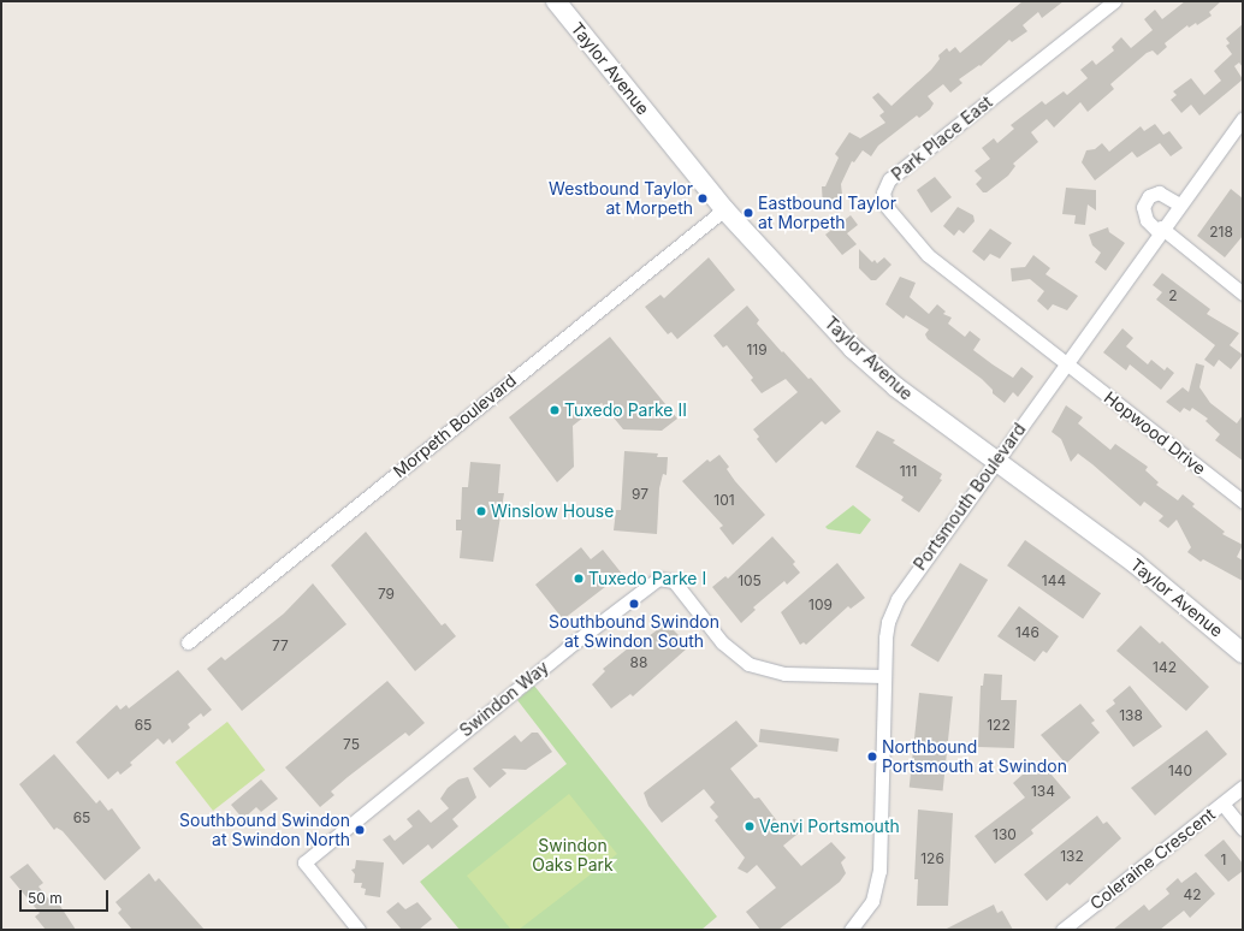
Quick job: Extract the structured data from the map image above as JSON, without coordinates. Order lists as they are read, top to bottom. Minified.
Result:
{"streets":{"street":["Taylor Avenue","Park Place East","Morpeth Boulevard","Hopwood Drive","Portsmouth Boulevard","Swindon Way","Coleraine Crescent"]},"crossings":[["Taylor Avenue","Morpeth Boulevard"],["Taylor Avenue","Portsmouth Boulevard"],["Park Place East","Hopwood Drive"],["Park Place East","Portsmouth Boulevard"],["Hopwood Drive","Portsmouth Boulevard"],["Portsmouth Boulevard","Swindon Way"]],"parks":["Swindon Oaks Park"],"places":["Westbound Taylor at Morpeth","Eastbound Taylor at Morpeth","Tuxedo Parke II","Winslow House","Tuxedo Parke I","Southbound Swindon at Swindon South","Northbound Portsmouth at Swindon","Venvi Portsmouth","Southbound Swindon at Swindon North"],"house_numbers":["218","2","119","111","97","101","105","144","79","109","146","77","88","142","138","65","122","75","140","134","65","130","132","126","1","42"],"scale_bar":"50 m"}
